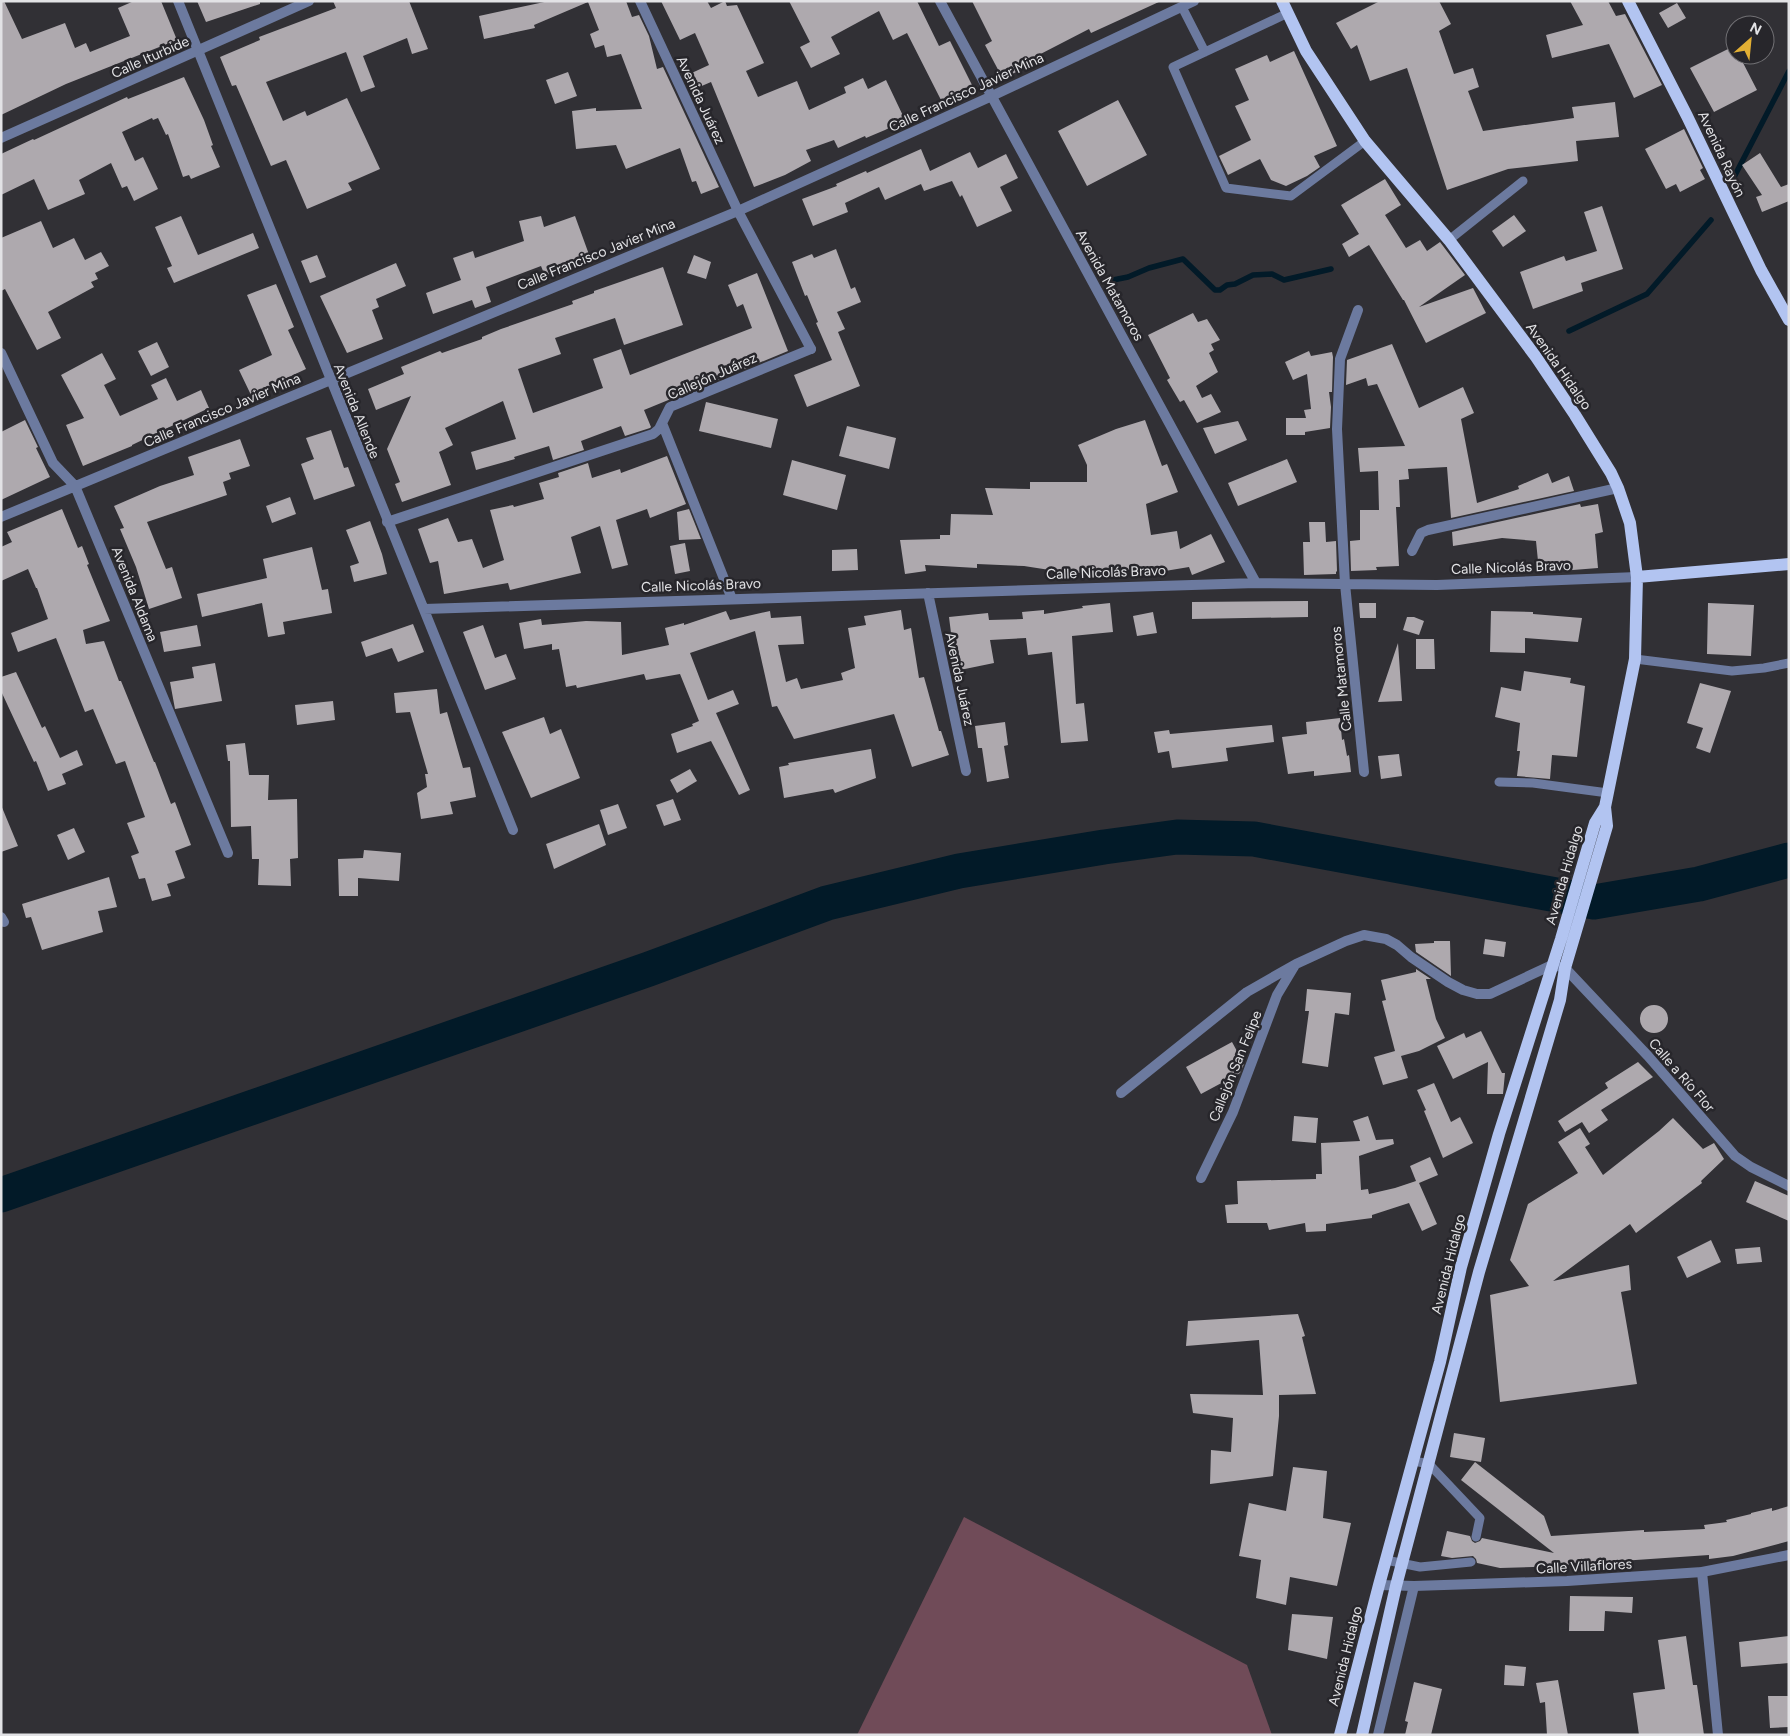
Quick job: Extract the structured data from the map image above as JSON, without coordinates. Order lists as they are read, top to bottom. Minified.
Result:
{"streets":{"main road":["Avenida Rayón","Avenida Hidalgo","Calle Nicolás Bravo"],"street":["Calle Iturbide","Calle Francisco Javier Mina","Avenida Juárez","Avenida Matamoros","Callejón Juárez","Avenida Allende","Avenida Aldama","Calle Matamoros","Callejón San Felipe","Calle a Río Flor","Calle Villaflores"]},"crossings":[["Calle Iturbide","Avenida Allende"],["Calle Francisco Javier Mina","Avenida Juárez"],["Calle Francisco Javier Mina","Avenida Matamoros"],["Calle Francisco Javier Mina","Callejón Juárez"],["Calle Francisco Javier Mina","Avenida Allende"],["Calle Francisco Javier Mina","Avenida Aldama"],["Avenida Juárez","Callejón Juárez"],["Avenida Juárez","Calle Nicolás Bravo"],["Avenida Matamoros","Calle Nicolás Bravo"],["Avenida Hidalgo","Calle Nicolás Bravo"],["Avenida Hidalgo","Calle a Río Flor"],["Avenida Hidalgo","Calle Villaflores"],["Callejón Juárez","Avenida Allende"],["Avenida Allende","Calle Nicolás Bravo"],["Calle Nicolás Bravo","Calle Matamoros"]],"north":"top right"}
